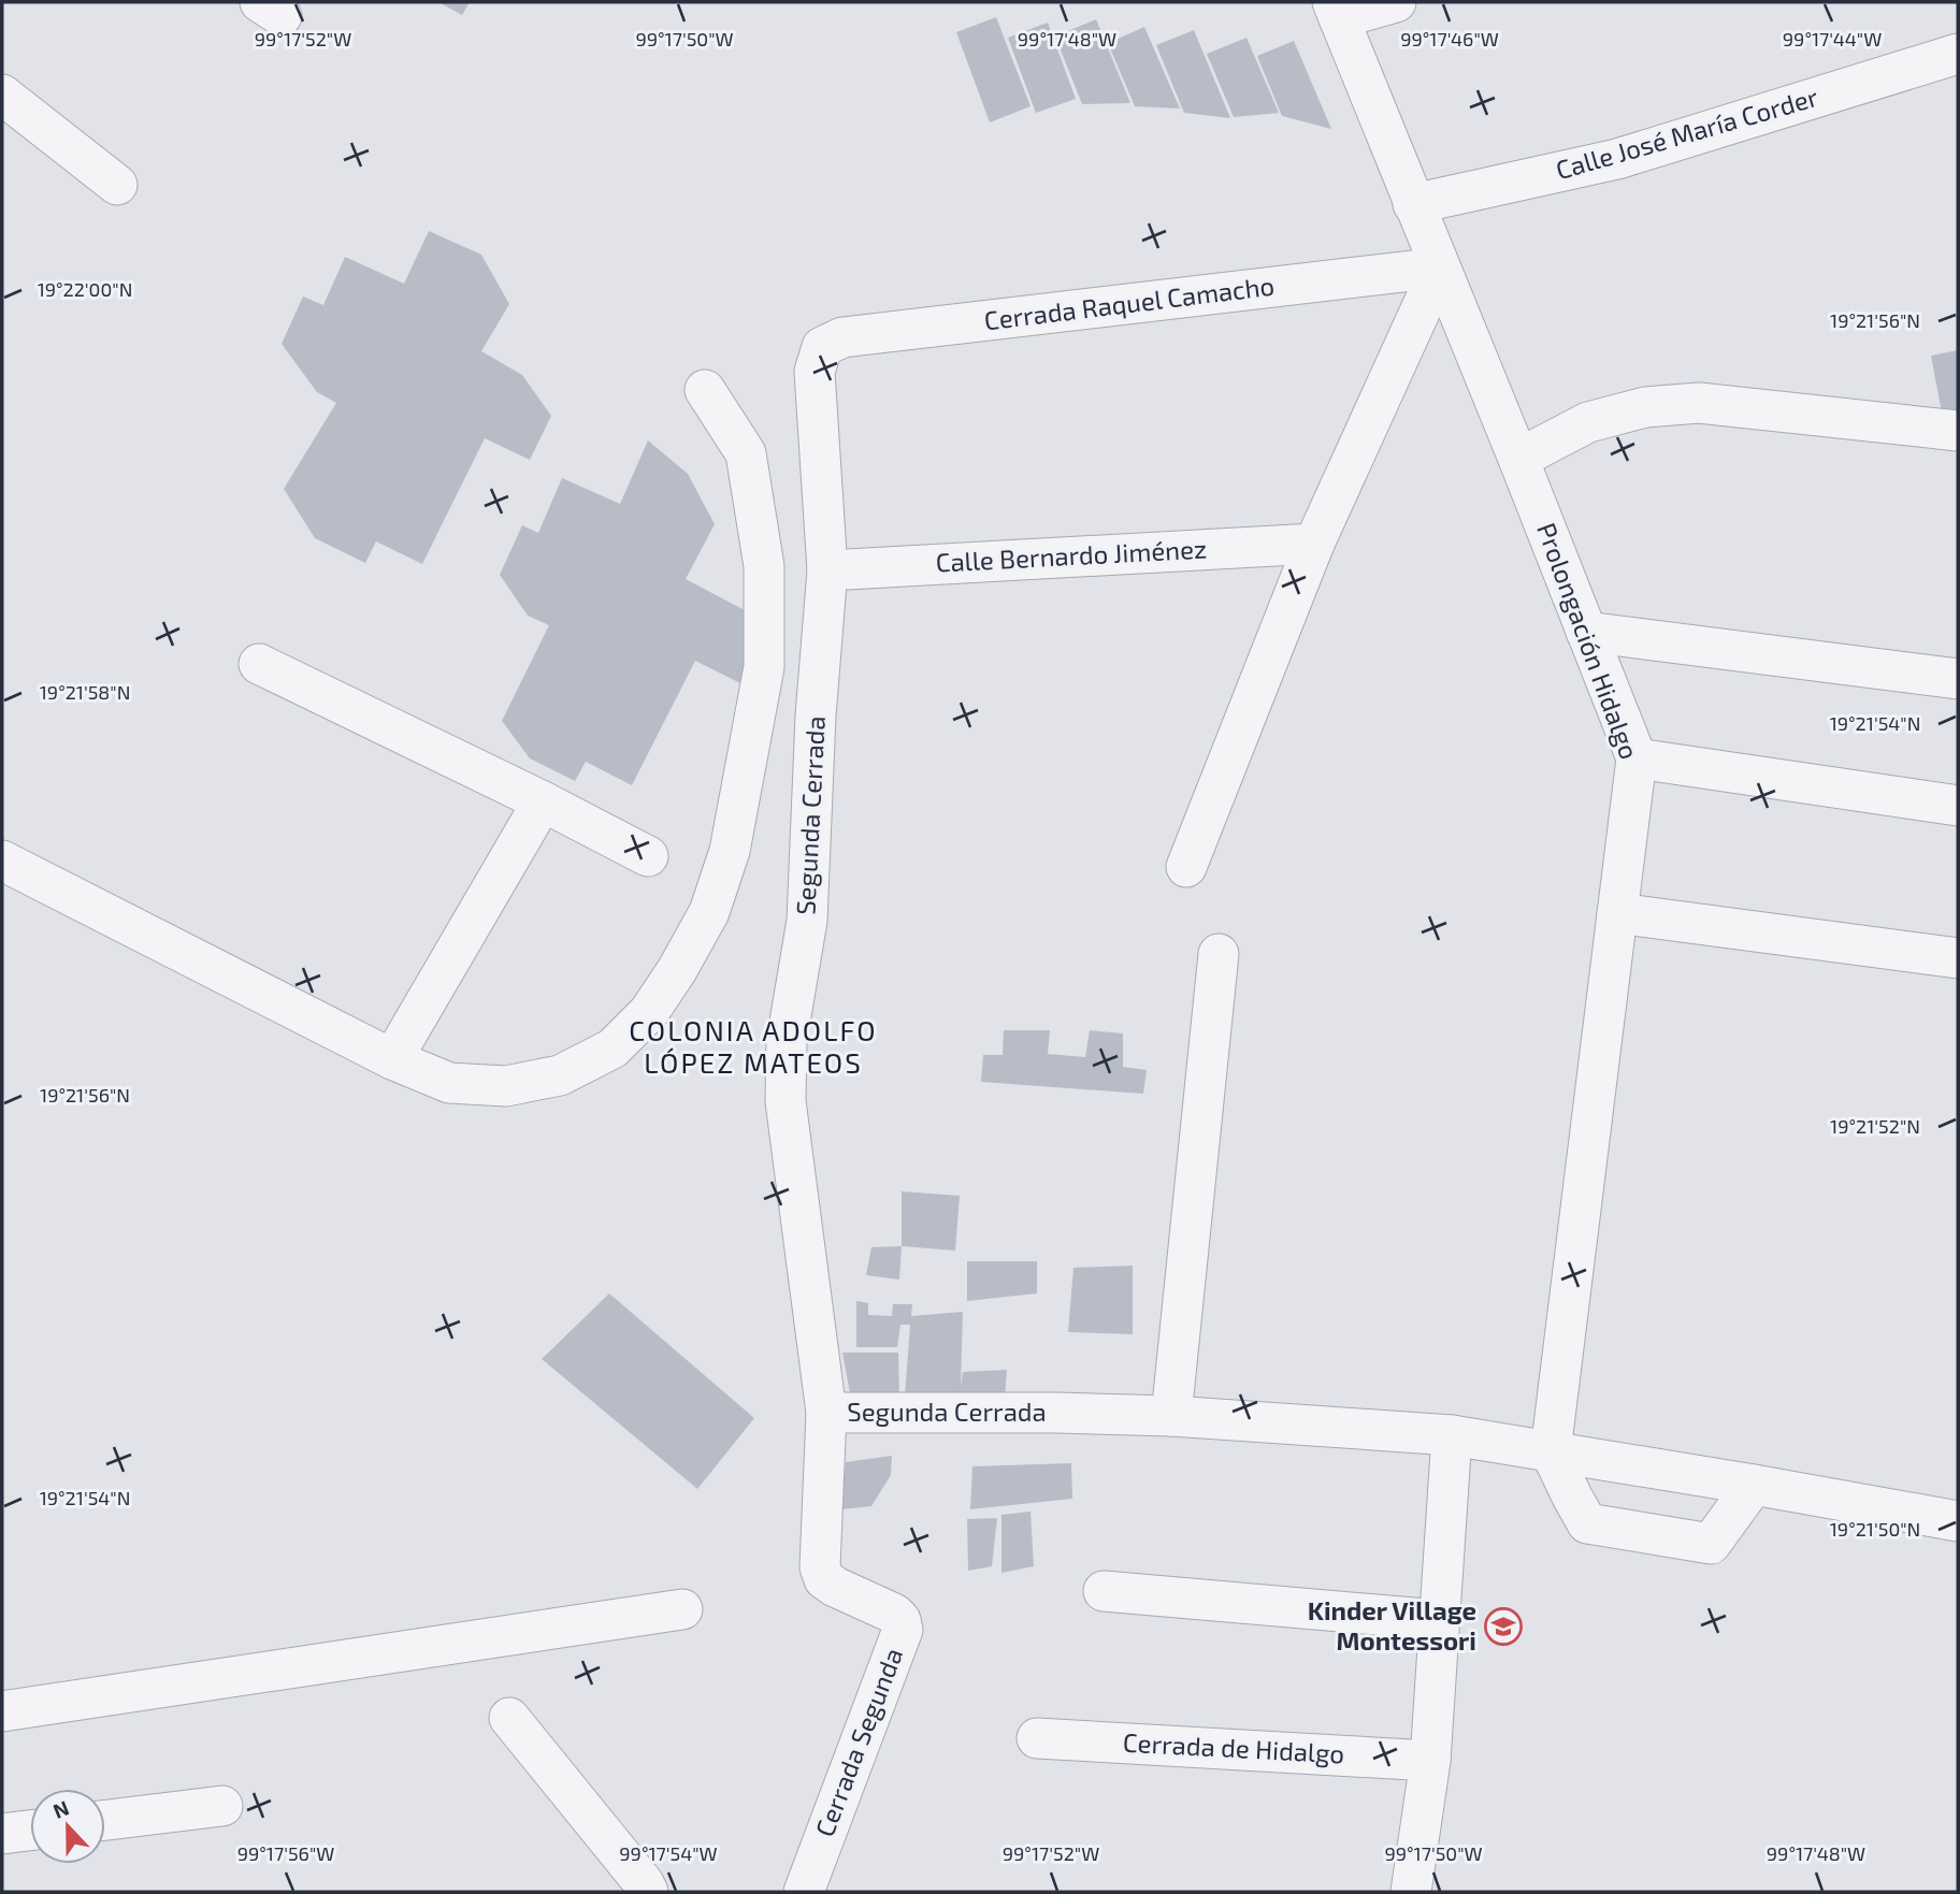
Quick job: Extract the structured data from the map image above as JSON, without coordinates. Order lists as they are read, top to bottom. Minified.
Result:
{"streets":{"street":["Calle José María Corder","Cerrada Raquel Camacho","Calle Bernardo Jiménez","Prolongación Hidalgo","Segunda Cerrada","Cerrada Segunda","Cerrada de Hidalgo"]},"crossings":[["Calle José María Corder","Prolongación Hidalgo"],["Cerrada Raquel Camacho","Prolongación Hidalgo"],["Cerrada Raquel Camacho","Segunda Cerrada"],["Calle Bernardo Jiménez","Segunda Cerrada"],["Prolongación Hidalgo","Segunda Cerrada"],["Segunda Cerrada","Cerrada Segunda"]],"districts":["COLONIA ADOLFO LÓPEZ MATEOS"],"places":{"school or university":["Kinder Village Montessori"]},"north":"top","coordinates":["99°17'52\"W","99°17'50\"W","99°17'48\"W","99°17'46\"W","99°17'44\"W","19°22'00\"N","19°21'56\"N","19°21'58\"N","19°21'54\"N","19°21'52\"N","19°21'50\"N","99°17'56\"W","99°17'54\"W"]}
